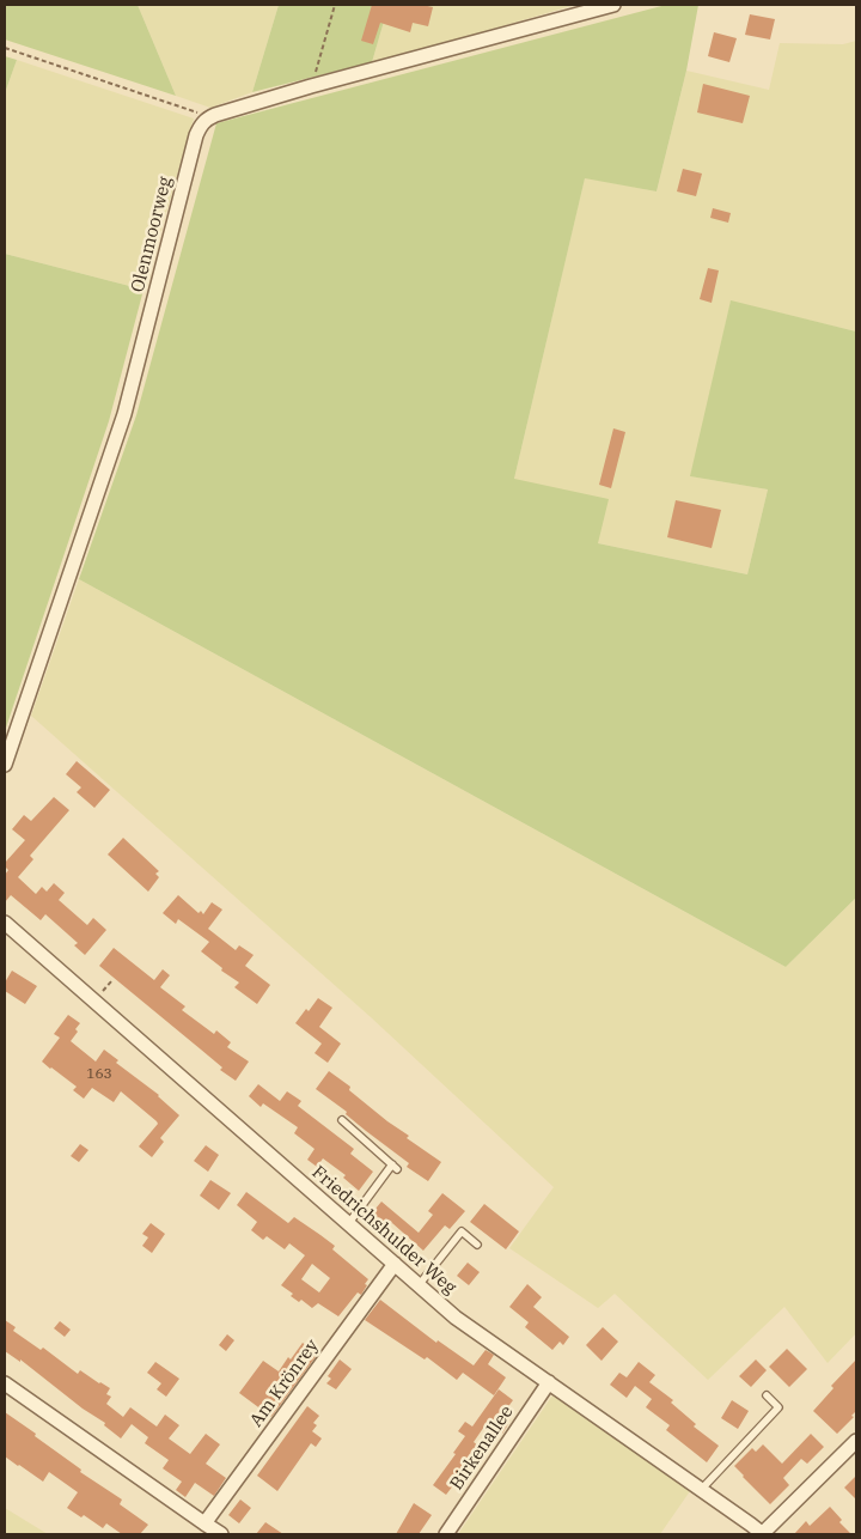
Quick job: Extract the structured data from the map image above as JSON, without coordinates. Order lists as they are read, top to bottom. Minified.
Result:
{"streets":{"street":["Olenmoorweg","Friedrichshulder Weg","Am Krönrey","Birkenallee"]},"crossings":[["Friedrichshulder Weg","Am Krönrey"],["Friedrichshulder Weg","Birkenallee"]],"house_numbers":["163"]}
